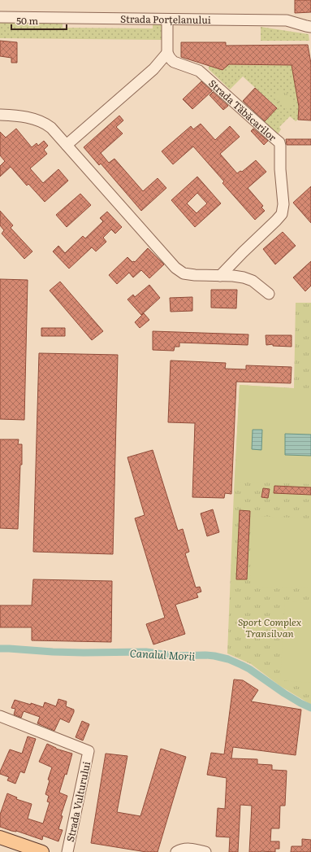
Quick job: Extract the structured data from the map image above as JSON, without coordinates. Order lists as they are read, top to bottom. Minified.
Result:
{"streets":{"street":["Strada Porțelanului","Strada Tăbăcarilor","Strada Vulturului"]},"water":["Canalul Morii"],"parks":["Sport Complex Transilvan"],"scale_bar":"50 m"}
